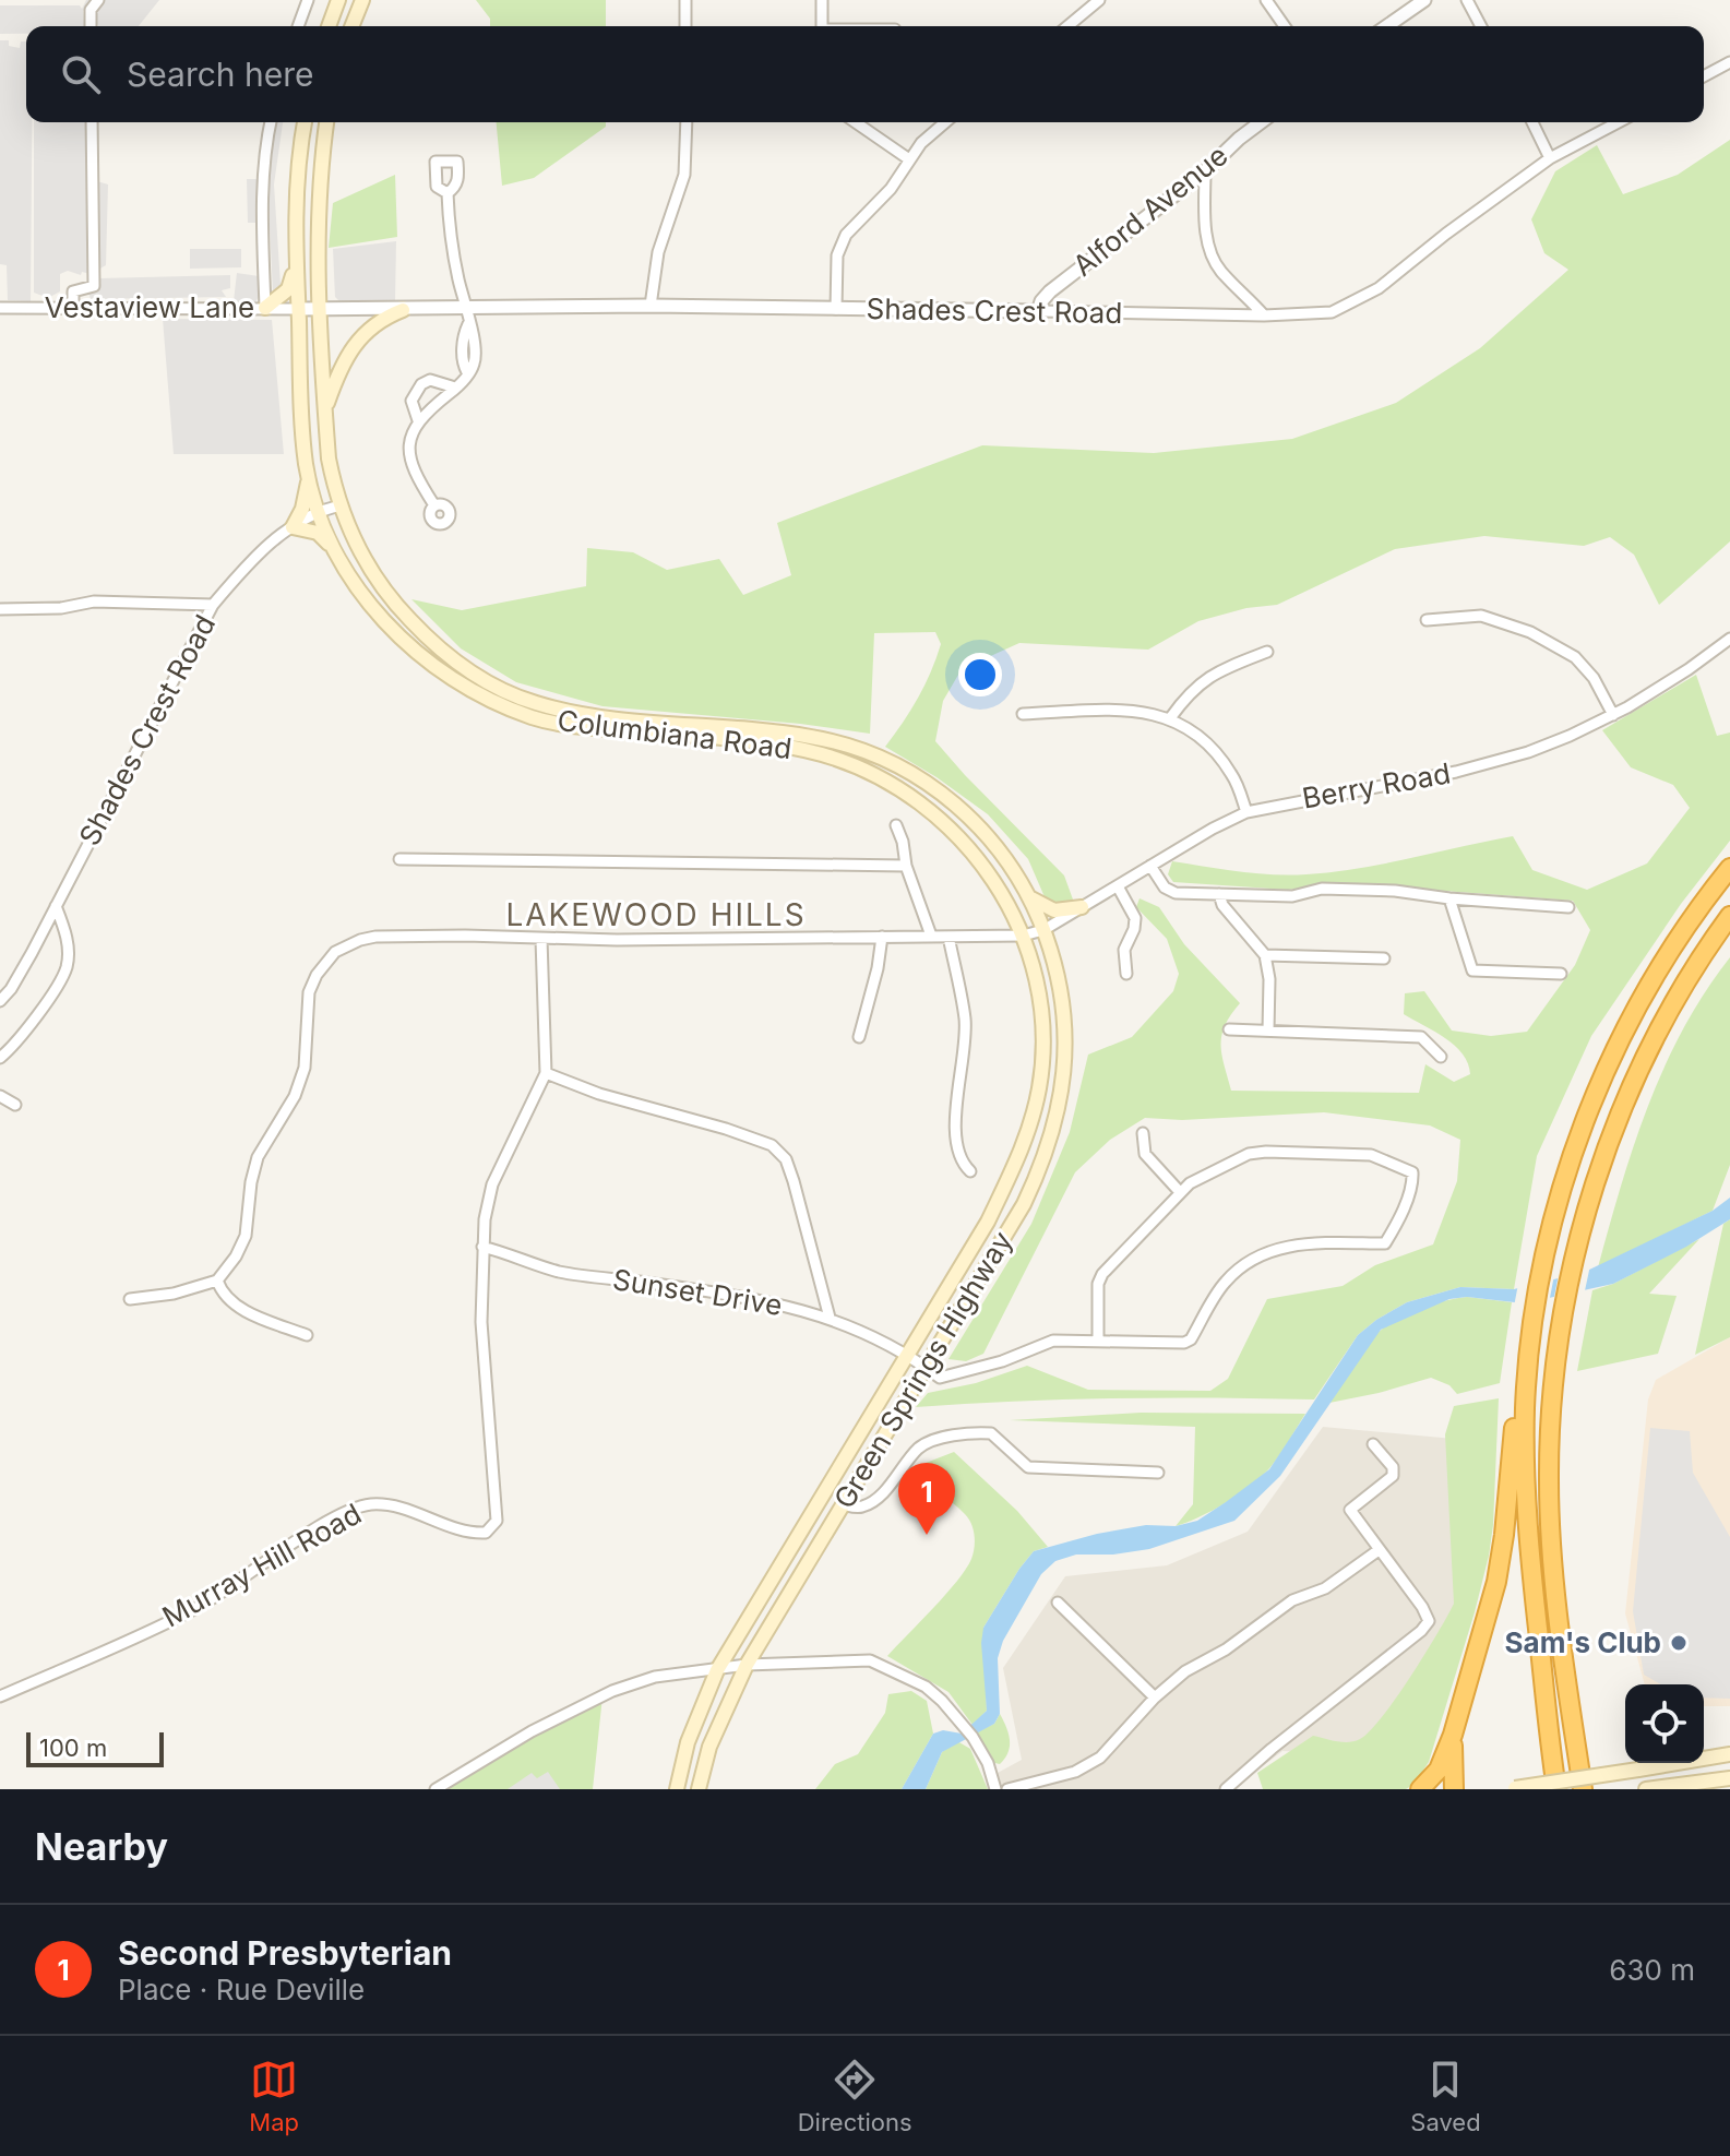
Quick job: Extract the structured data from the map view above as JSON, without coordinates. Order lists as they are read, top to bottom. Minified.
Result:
{"streets":{"main road":["Columbiana Road","Green Springs Highway"],"street":["Alford Avenue","Vestaview Lane","Shades Crest Road","Berry Road","Sunset Drive","Murray Hill Road"]},"crossings":[["Alford Avenue","Shades Crest Road"],["Vestaview Lane","Shades Crest Road"],["Vestaview Lane","Columbiana Road"],["Shades Crest Road","Columbiana Road"],["Columbiana Road","Berry Road"],["Columbiana Road","Green Springs Highway"],["Berry Road","Green Springs Highway"],["Sunset Drive","Green Springs Highway"],["Sunset Drive","Murray Hill Road"]],"districts":["LAKEWOOD HILLS"],"places":["Sam's Club"],"scale_bar":"100 m","page":{"search":"Search here","pins":"1","scale":"100 m","heading":"Nearby","list":[{"mark":"1","name":"Second Presbyterian","note":"Place · Rue Deville","value":"630 m"}],"nav":["Map","Directions","Saved"]}}
